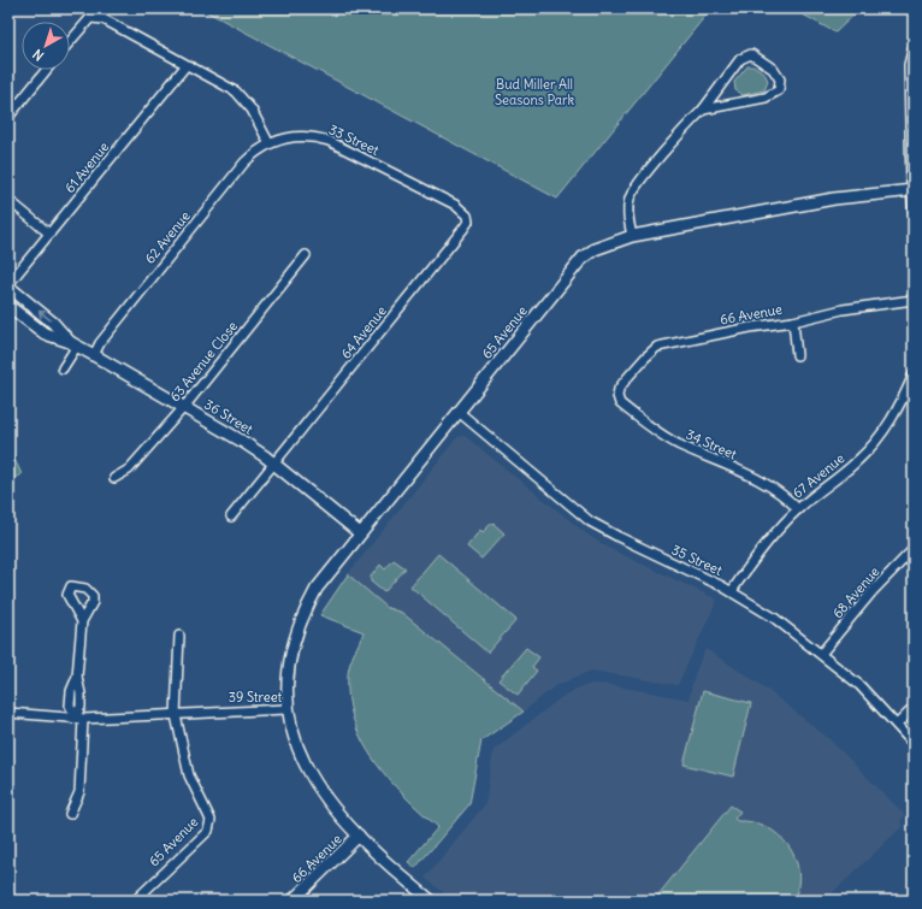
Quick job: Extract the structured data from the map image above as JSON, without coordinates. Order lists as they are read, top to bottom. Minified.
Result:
{"streets":{"street":["33 Street","61 Avenue","62 Avenue","66 Avenue","64 Avenue","65 Avenue","63 Avenue Close","36 Street","34 Street","67 Avenue","35 Street","68 Avenue","39 Street"]},"crossings":[["33 Street","62 Avenue"],["33 Street","64 Avenue"],["61 Avenue","36 Street"],["62 Avenue","36 Street"],["66 Avenue","34 Street"],["66 Avenue","39 Street"],["64 Avenue","36 Street"],["65 Avenue","36 Street"],["65 Avenue","35 Street"],["65 Avenue","39 Street"],["63 Avenue Close","36 Street"],["34 Street","67 Avenue"],["67 Avenue","35 Street"],["35 Street","68 Avenue"]],"parks":["Bud Miller All Seasons Park"],"north":"bottom left"}
